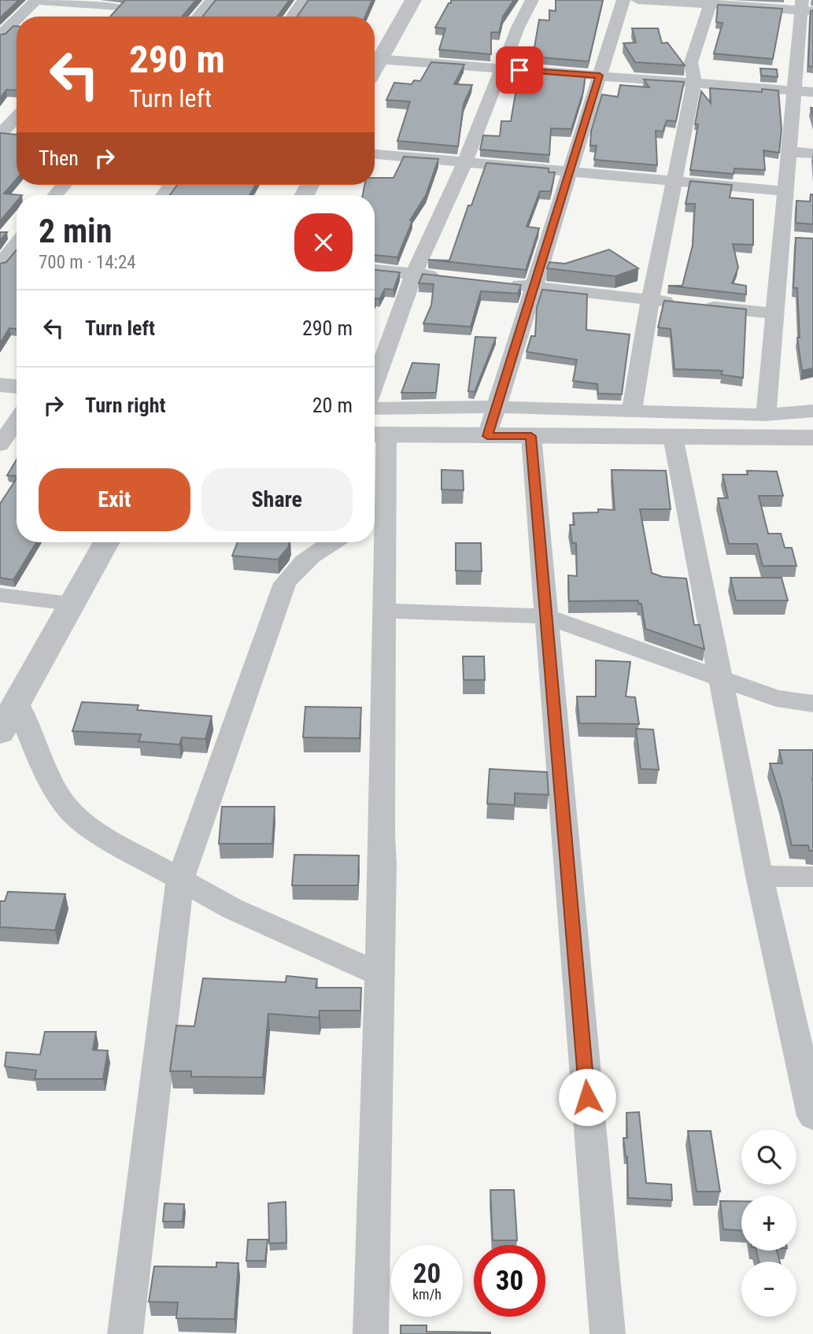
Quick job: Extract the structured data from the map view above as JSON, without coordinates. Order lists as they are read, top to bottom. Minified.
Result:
{"page":{"turn":["290 m","Turn left"],"then":"Then","heading":["2 min","700 m · 14:24"],"list":[{"name":"Turn left","value":"290 m"},{"name":"Turn right","value":"20 m"}],"buttons":["Exit","Share"],"map_buttons":["+","−"],"speed":"20 km/h","limit":"30"}}
